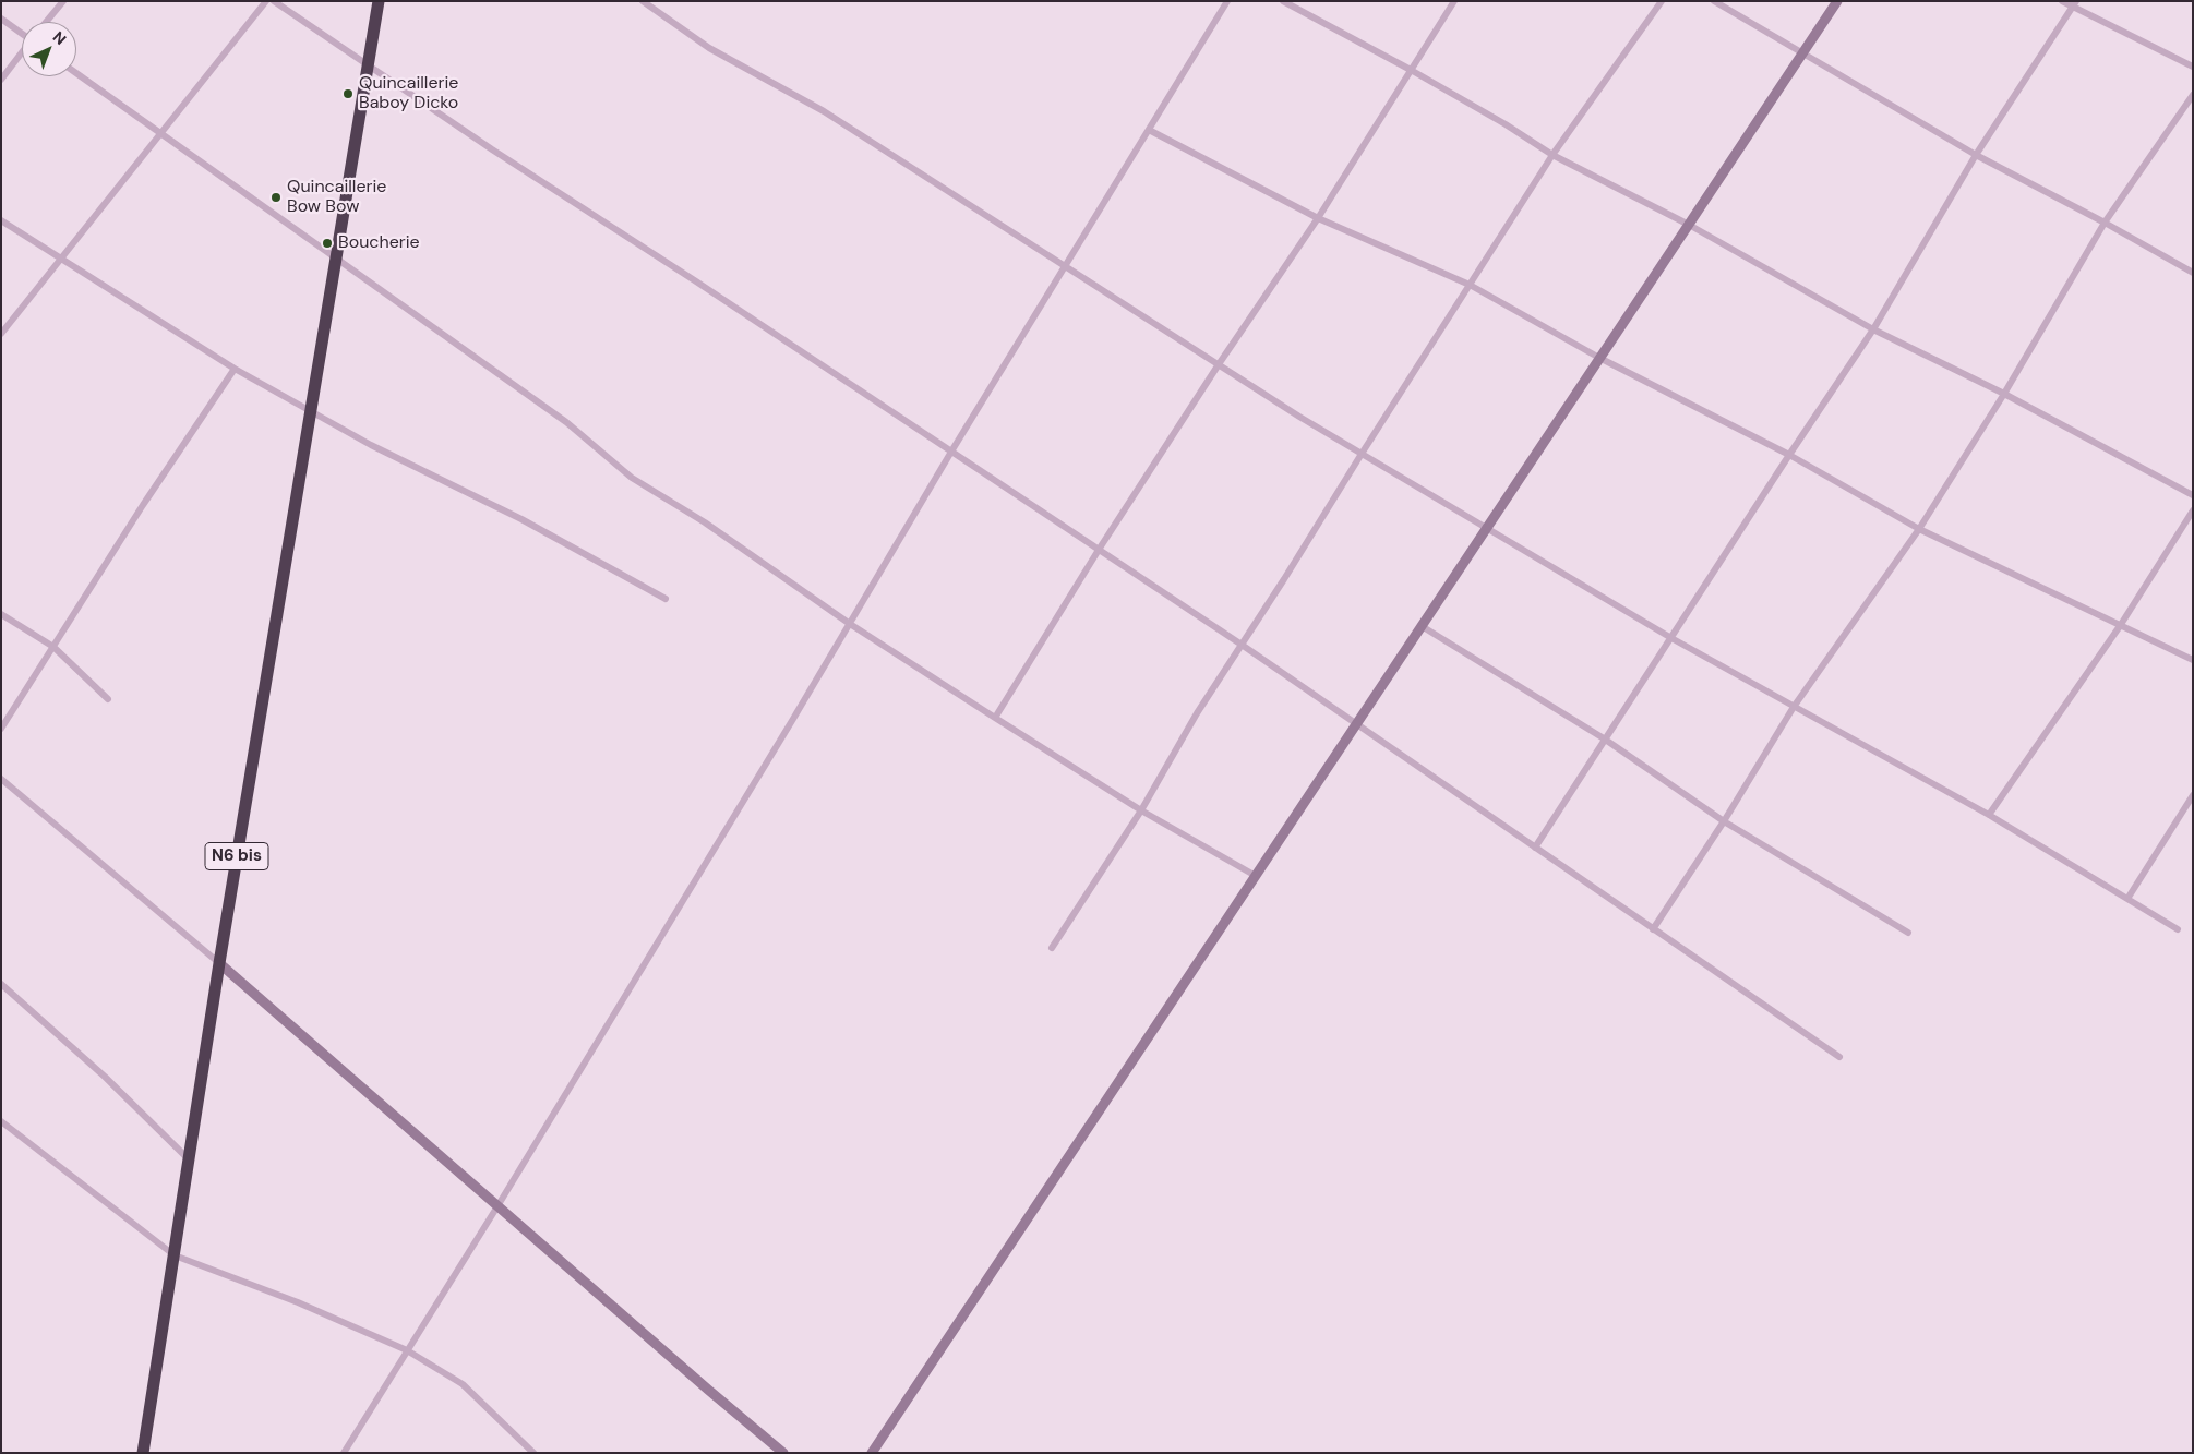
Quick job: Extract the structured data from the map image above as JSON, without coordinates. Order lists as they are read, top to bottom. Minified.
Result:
{"streets":{"highway":["N6 bis"]},"places":["Quincaillerie Baboy Dicko","Quincaillerie Bow Bow","Boucherie"],"north":"top right"}
